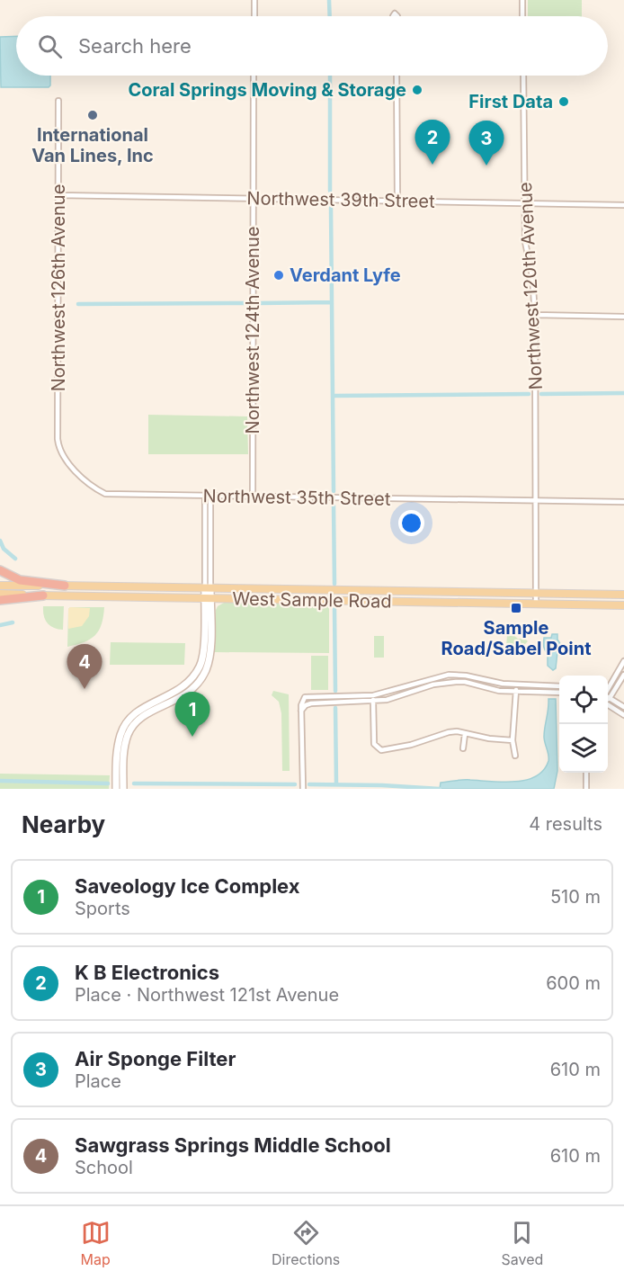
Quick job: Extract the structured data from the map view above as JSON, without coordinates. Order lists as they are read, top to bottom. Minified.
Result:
{"streets":{"main road":["West Sample Road"],"street":["Northwest 39th Street","Northwest 120th Avenue","Northwest 126th Avenue","Northwest 124th Avenue","Northwest 35th Street"]},"crossings":[["Northwest 39th Street","Northwest 120th Avenue"],["Northwest 39th Street","Northwest 126th Avenue"],["Northwest 39th Street","Northwest 124th Avenue"],["Northwest 120th Avenue","Northwest 35th Street"],["Northwest 120th Avenue","West Sample Road"],["Northwest 126th Avenue","Northwest 35th Street"],["Northwest 124th Avenue","Northwest 35th Street"]],"places":{"other":["Coral Springs Moving & Storage","First Data","International Van Lines, Inc","Verdant Lyfe"],"transit":["Sample Road/Sabel Point"]},"page":{"search":"Search here","pins":["2","3","4","1"],"heading":["Nearby","4 results"],"list":[{"mark":"1","name":"Saveology Ice Complex","note":"Sports","value":"510 m"},{"mark":"2","name":"K B Electronics","note":"Place · Northwest 121st Avenue","value":"600 m"},{"mark":"3","name":"Air Sponge Filter","note":"Place","value":"610 m"},{"mark":"4","name":"Sawgrass Springs Middle School","note":"School","value":"610 m"}],"nav":["Map","Directions","Saved"]}}
